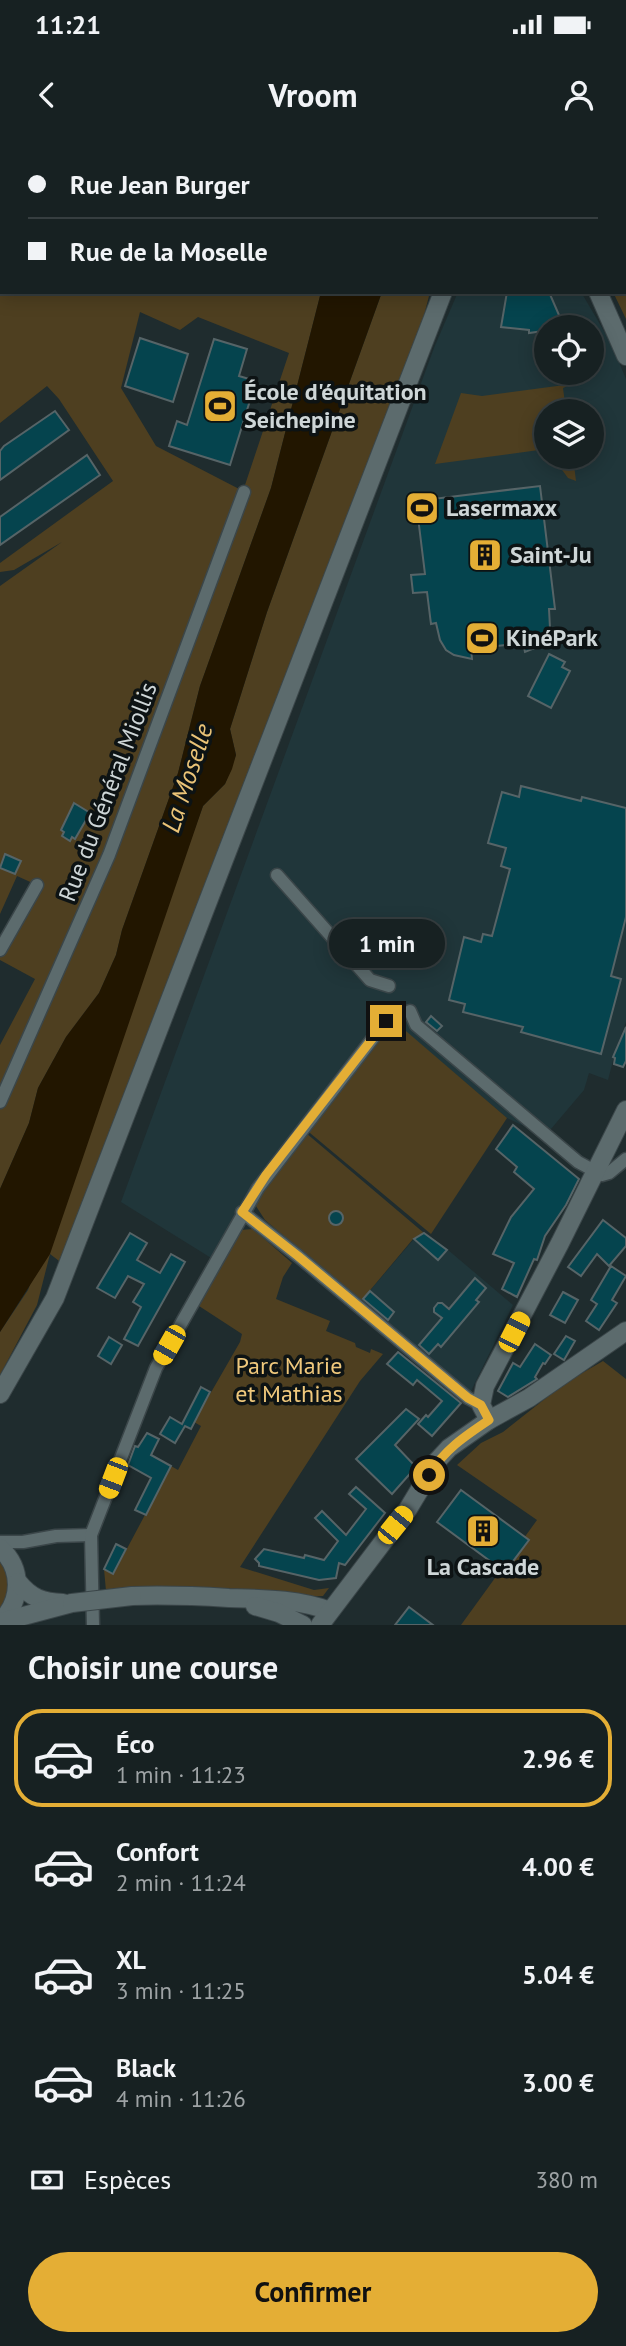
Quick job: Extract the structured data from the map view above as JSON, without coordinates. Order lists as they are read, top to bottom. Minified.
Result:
{"streets":{"street":["Rue du Général Miollis"]},"water":["La Moselle"],"parks":["Parc Marie et Mathias"],"places":{"sports":["École d'équitation Seichepine","Lasermaxx","KinéPark"],"building":["Saint-Ju","La Cascade"]},"page":{"status":"11:21","header":"Vroom","banner":["Rue Jean Burger","Rue de la Moselle"],"bubble":"1 min","heading":"Choisir une course","list":[{"name":"Éco","note":"1 min · 11:23","value":"2.96 €"},{"name":"Confort","note":"2 min · 11:24","value":"4.00 €"},{"name":"XL","note":"3 min · 11:25","value":"5.04 €"},{"name":"Black","note":"4 min · 11:26","value":"3.00 €"}],"pay":["Espèces","380 m"],"buttons":"Confirmer"}}
